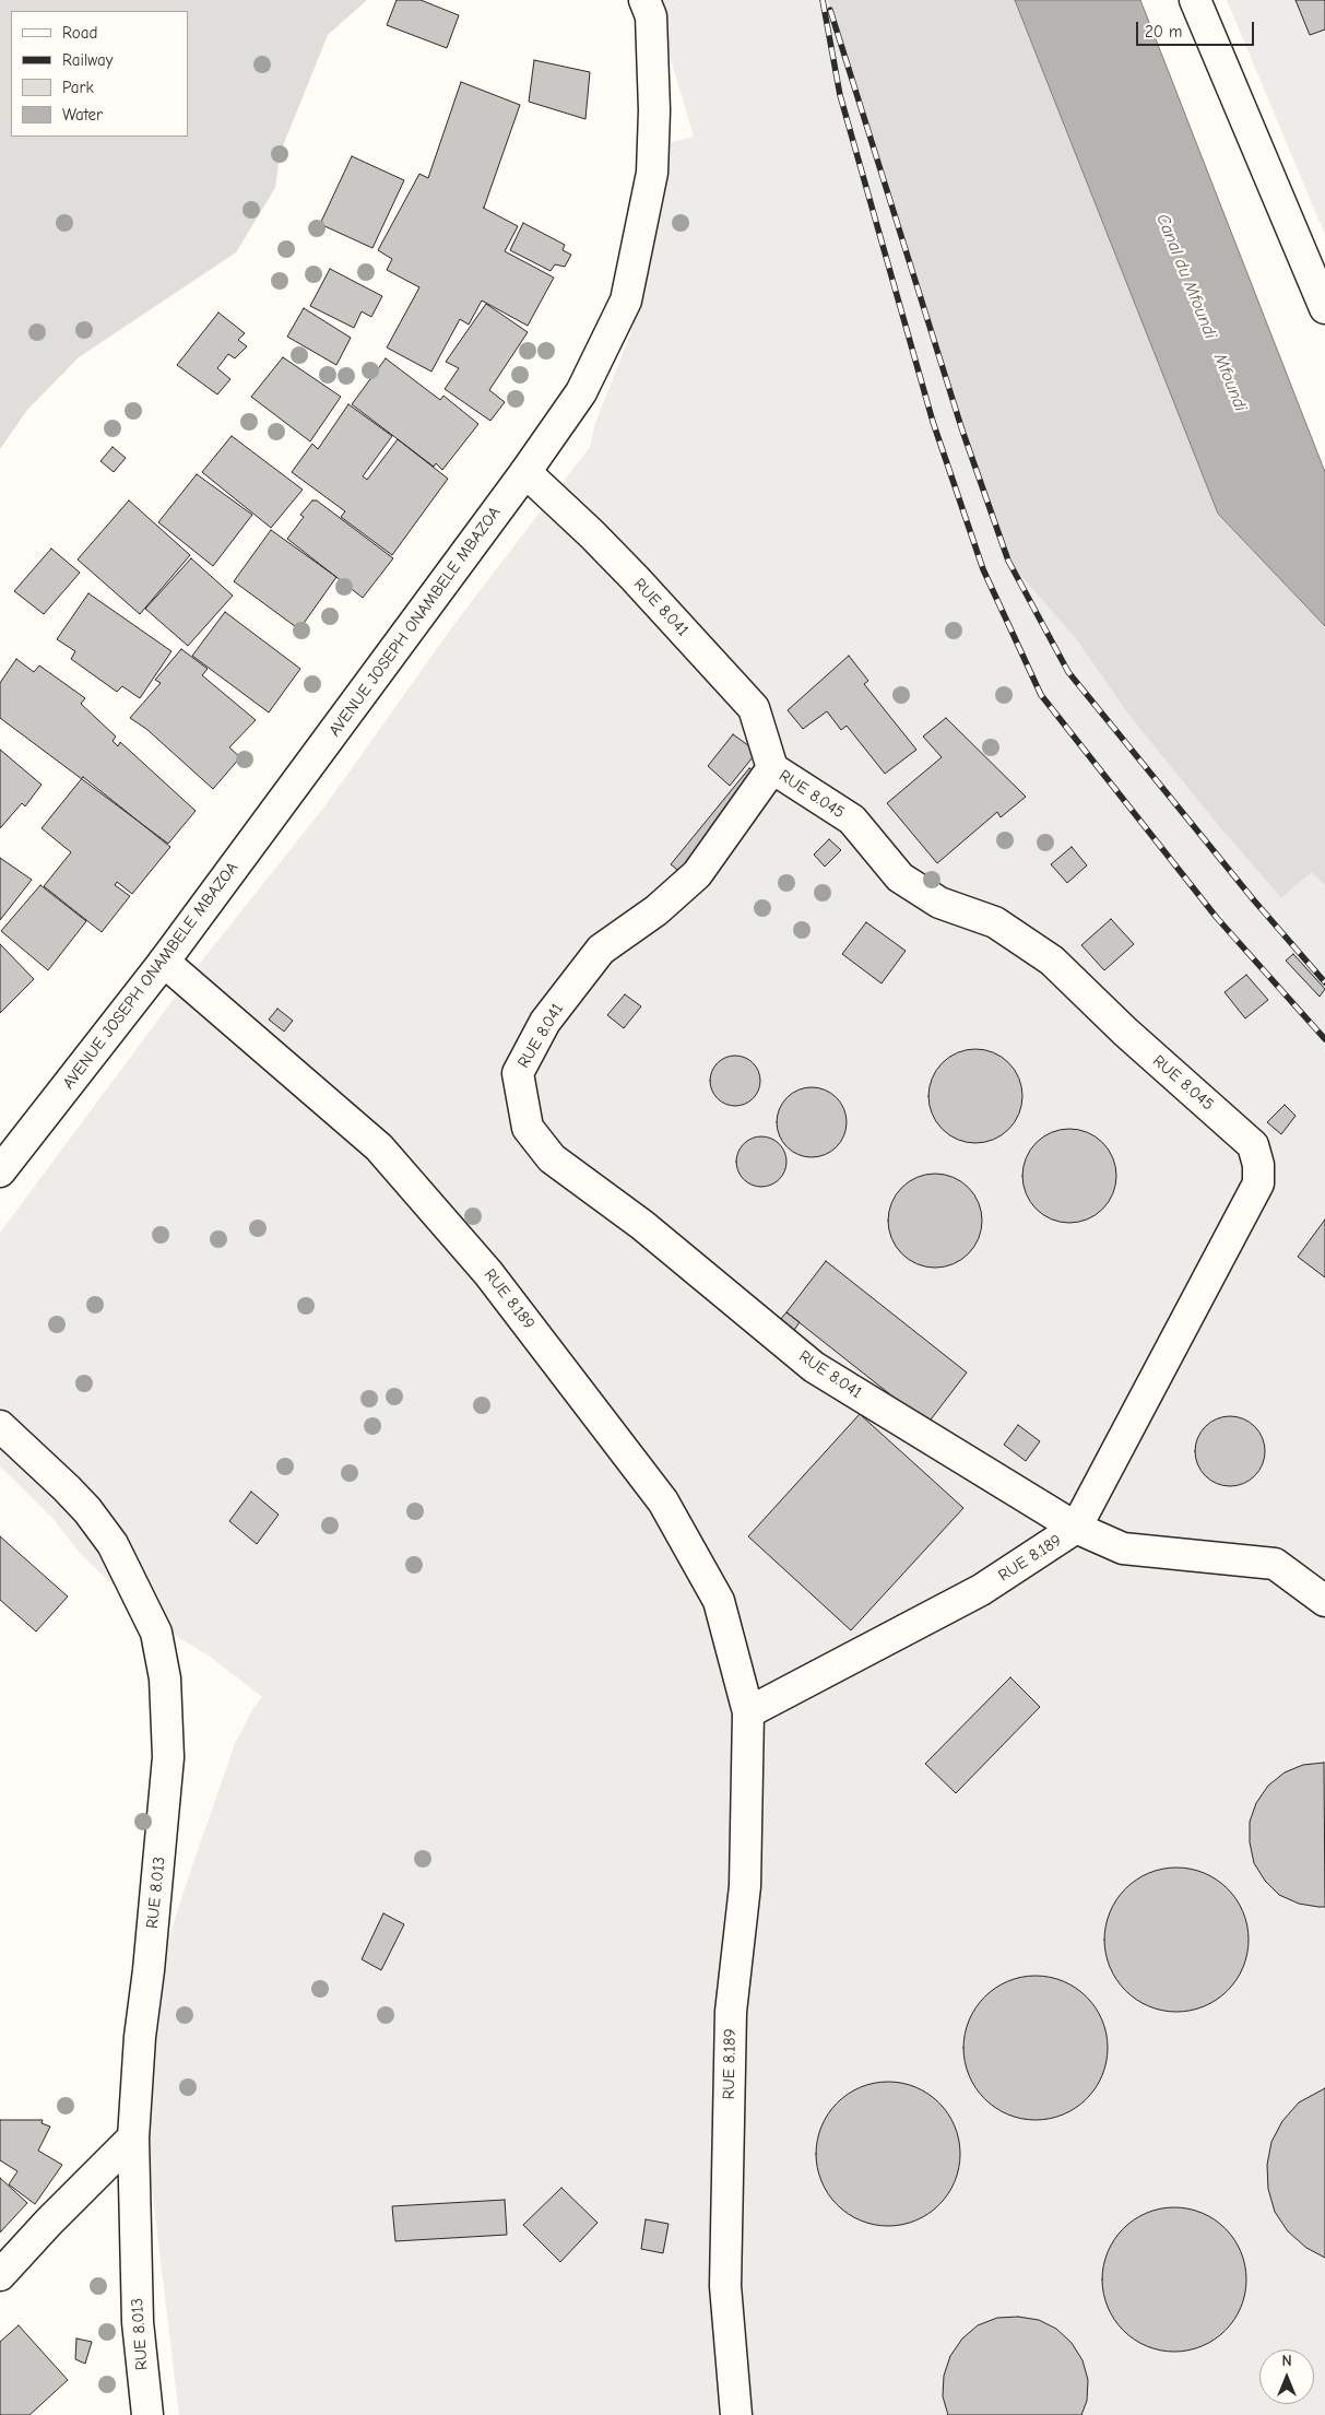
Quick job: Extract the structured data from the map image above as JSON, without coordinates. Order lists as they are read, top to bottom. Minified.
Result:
{"streets":{"street":["RUE 8.041","AVENUE JOSEPH ONAMBELE MBAZOA","RUE 8.045","RUE 8.189","RUE 8.013"]},"crossings":[["RUE 8.041","AVENUE JOSEPH ONAMBELE MBAZOA"],["RUE 8.041","RUE 8.045"],["RUE 8.041","RUE 8.189"],["AVENUE JOSEPH ONAMBELE MBAZOA","RUE 8.189"],["RUE 8.045","RUE 8.189"]],"water":["Canal du Mfoundi","Mfoundi"],"legend":["Road","Railway","Park","Water"],"scale_bar":"20 m","north":"top"}
